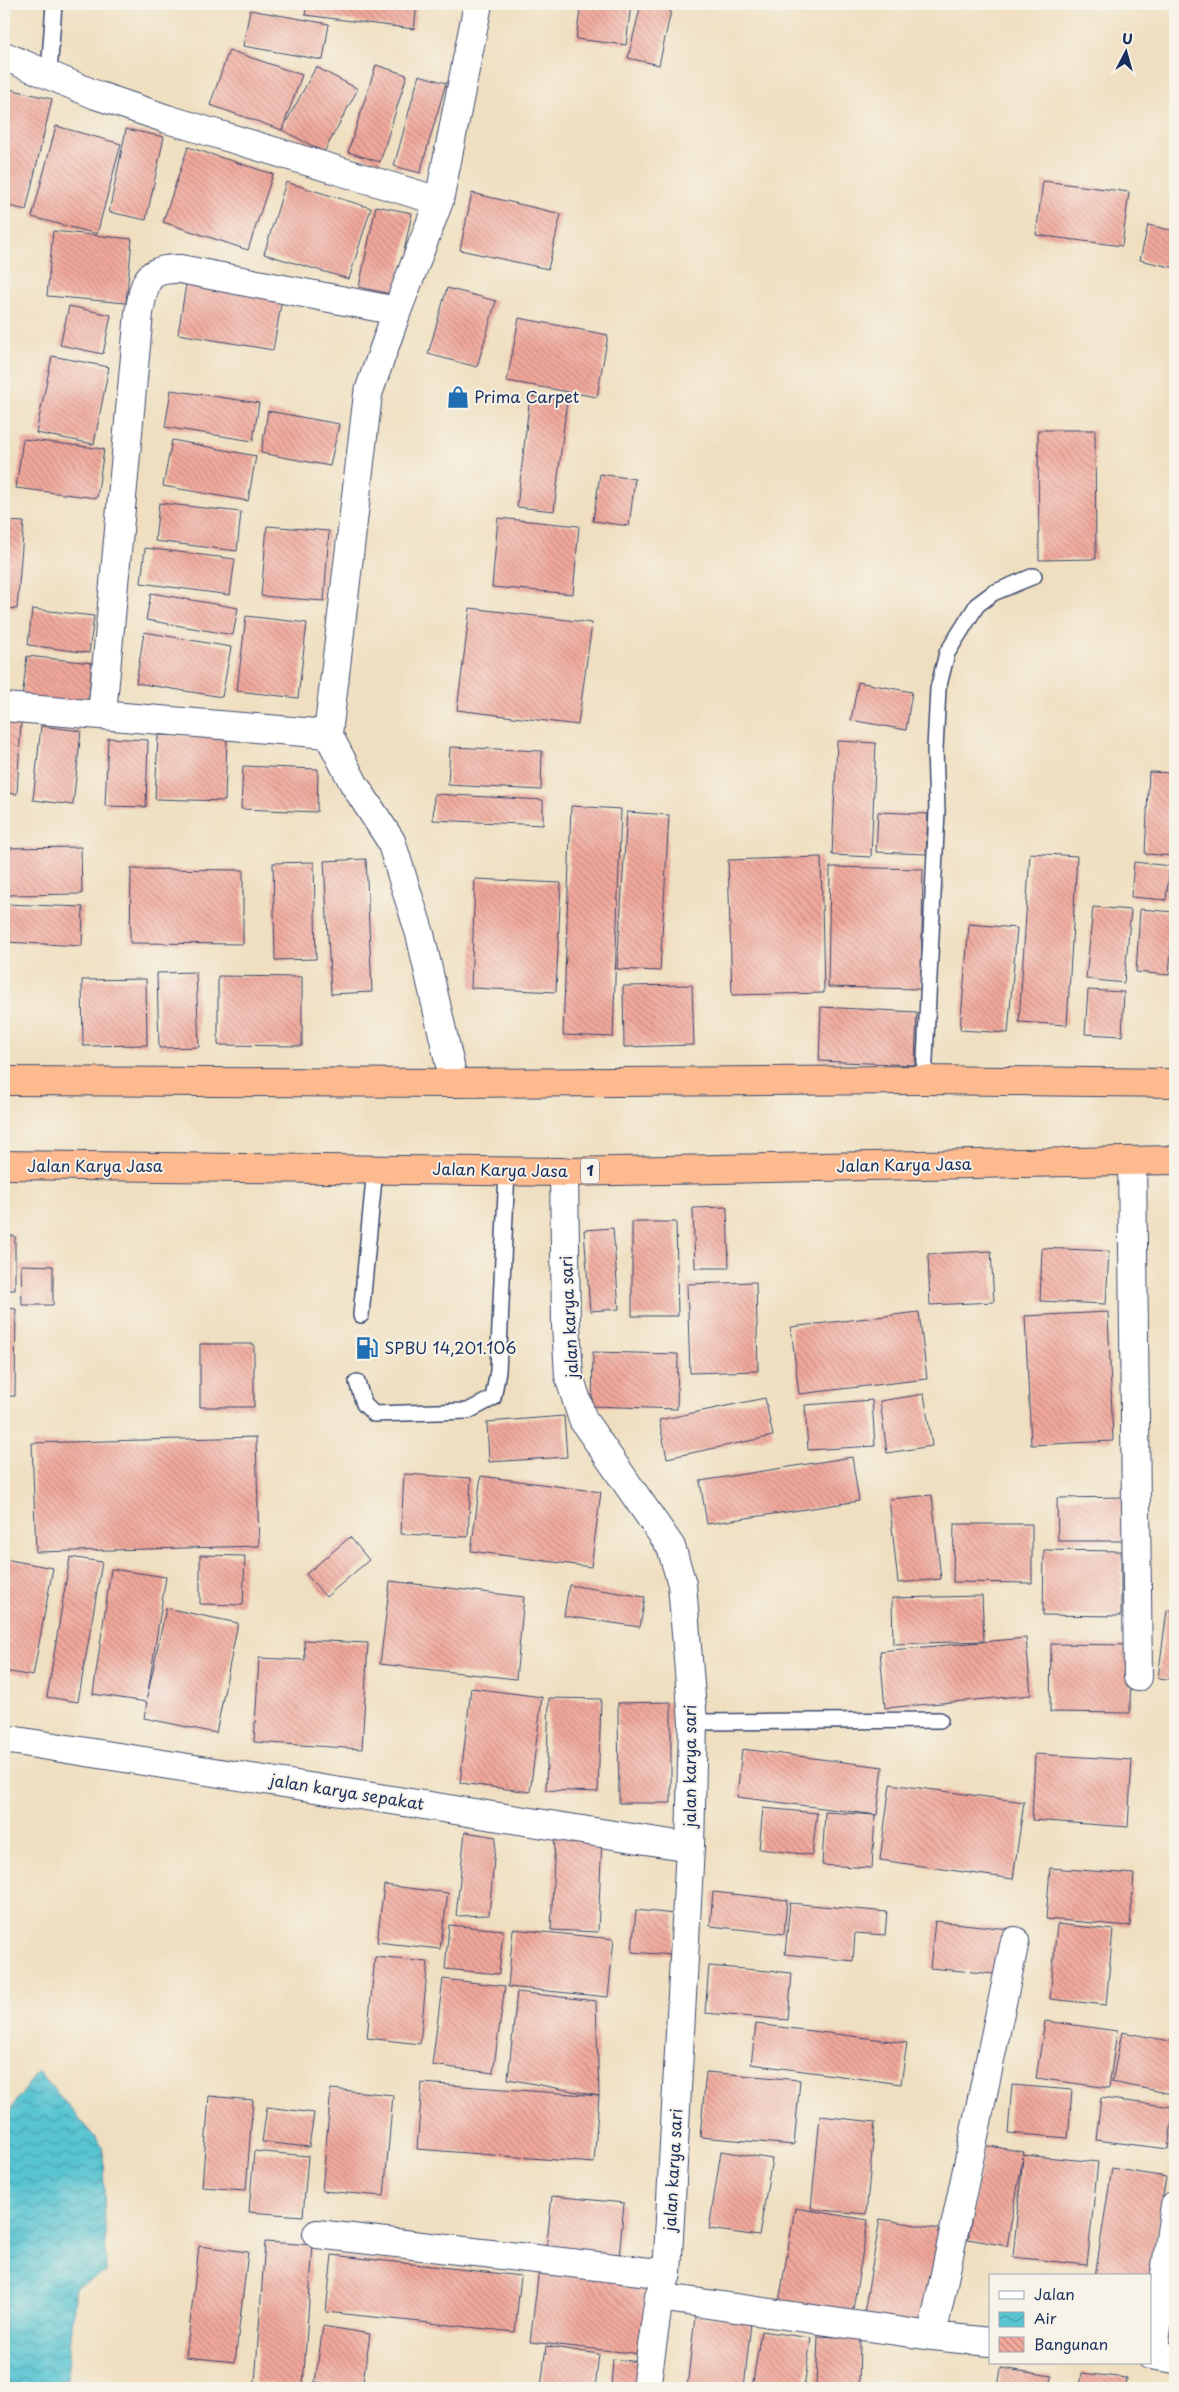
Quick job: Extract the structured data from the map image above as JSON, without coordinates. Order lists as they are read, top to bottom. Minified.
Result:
{"streets":{"highway":["Jalan Karya Jasa","1"],"street":["jalan karya sari","jalan karya sepakat"]},"crossings":[["Jalan Karya Jasa","jalan karya sari"],["jalan karya sari","jalan karya sepakat"]],"places":{"shop":["Prima Carpet"],"fuel station":["SPBU 14,201.106"]},"legend":["Jalan","Air","Bangunan"],"north":"top"}
